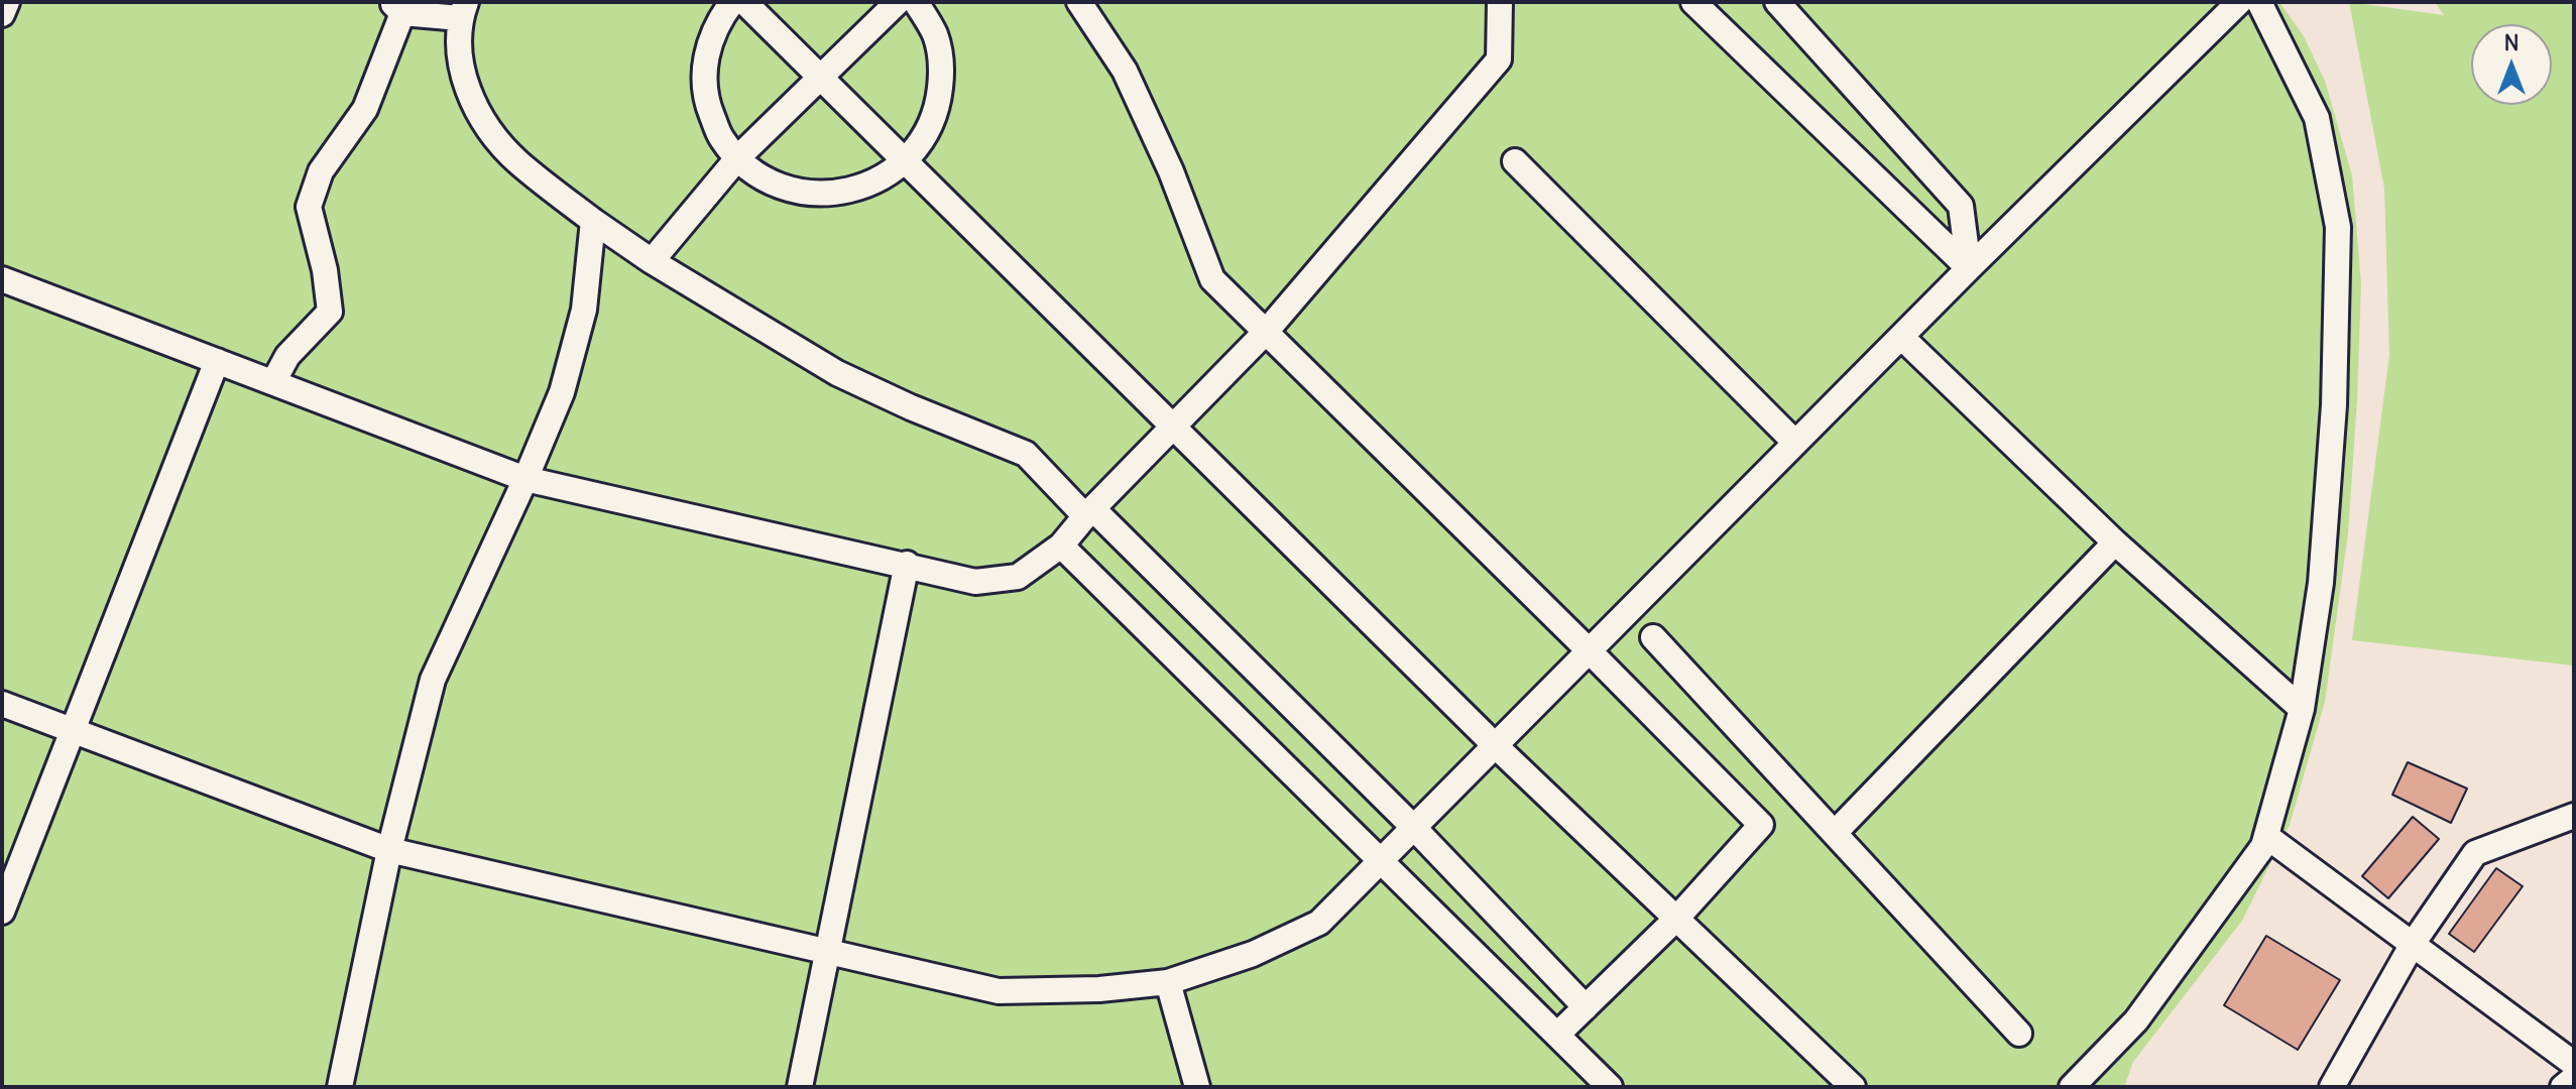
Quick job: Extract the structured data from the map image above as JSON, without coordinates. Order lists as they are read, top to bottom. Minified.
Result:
{"north":"top"}
